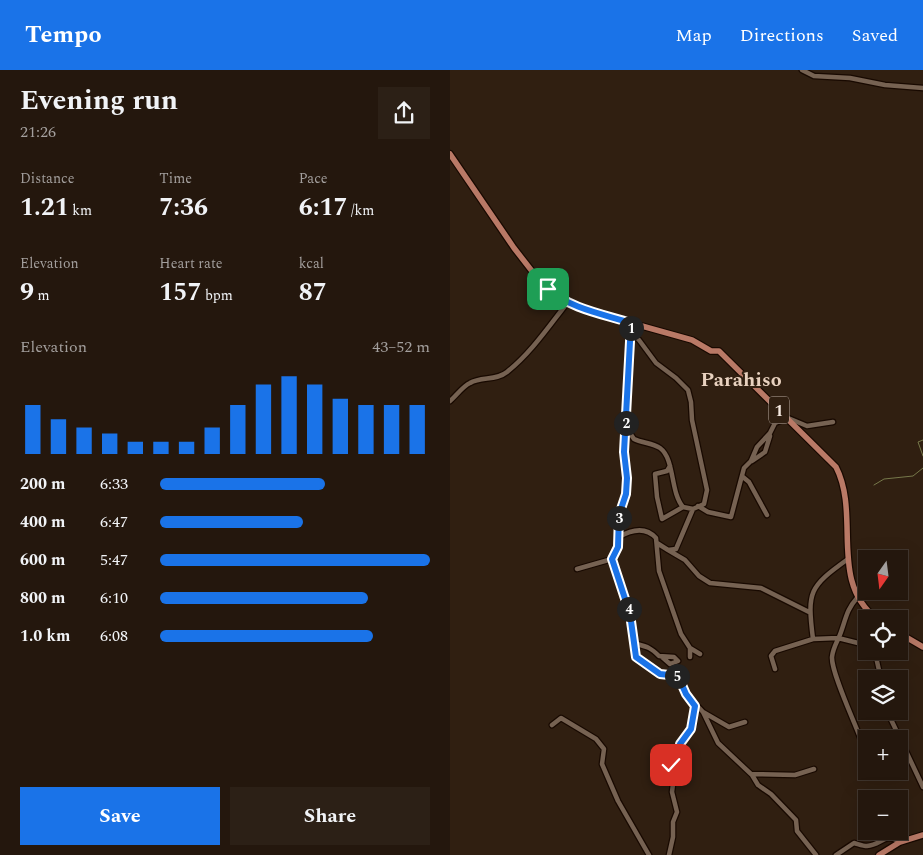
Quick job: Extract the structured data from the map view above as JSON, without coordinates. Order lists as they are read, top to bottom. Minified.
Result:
{"streets":{"main road":["1"]},"districts":["Parahiso"],"north":"bottom","page":{"header":"Tempo","nav":["Map","Directions","Saved"],"heading":["Evening run","21:26"],"stats":[["Distance","1.21 km"],["Time","7:36"],["Pace","6:17 /km"],["Elevation","9 m"],["Heart rate","157 bpm"],["kcal","87"]],"pins":["1","2","3","4","5"],"chart":["Elevation","43–52 m"],"list":[{"name":"200 m","note":"6:33"},{"name":"400 m","note":"6:47"},{"name":"600 m","note":"5:47"},{"name":"800 m","note":"6:10"},{"name":"1.0 km","note":"6:08"}],"map_buttons":["+","−"],"buttons":["Save","Share"]}}
